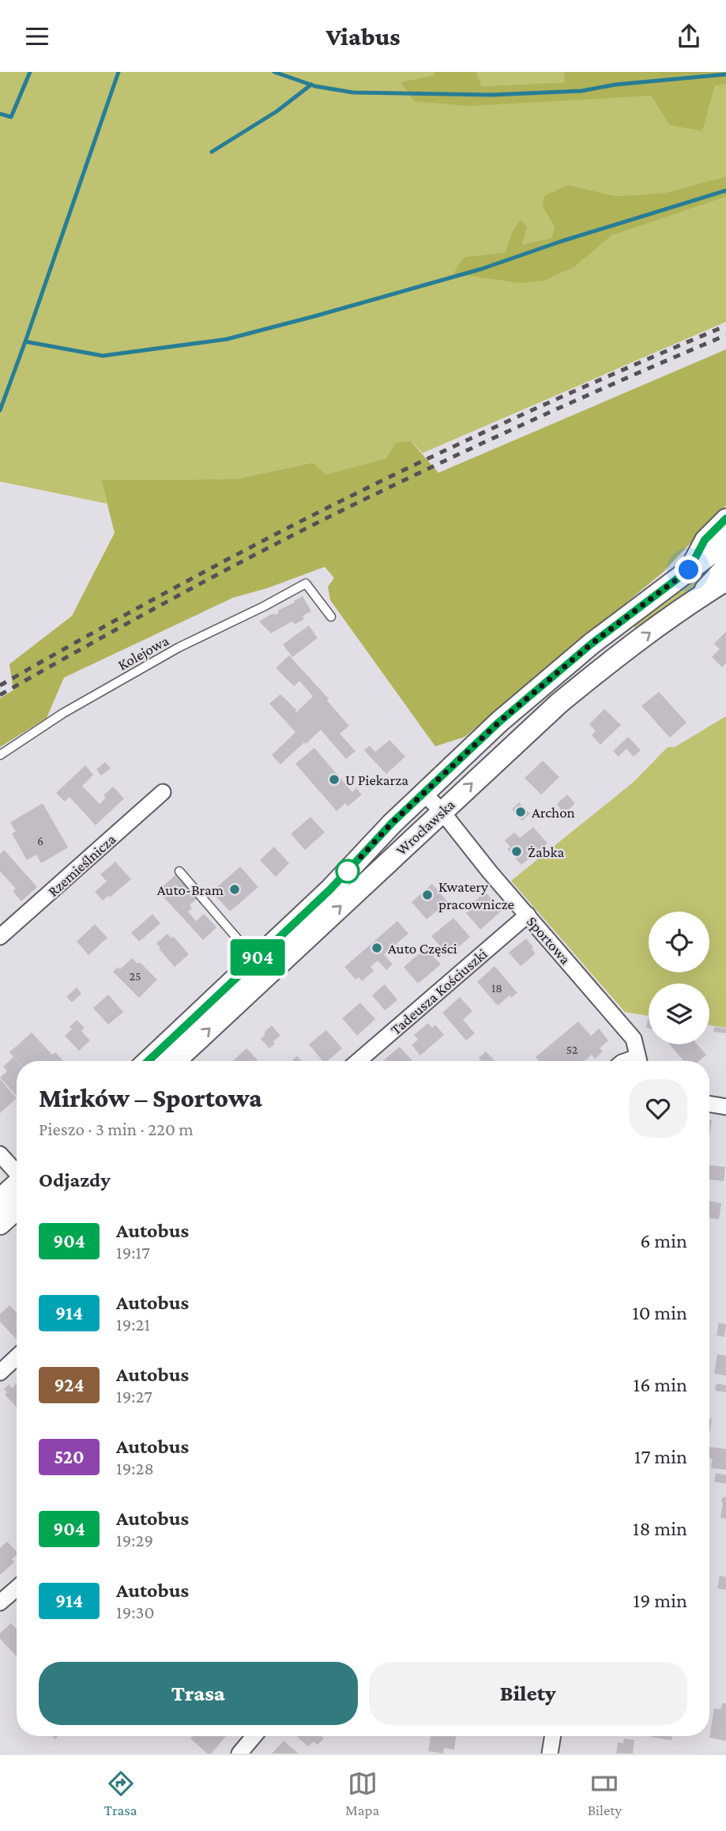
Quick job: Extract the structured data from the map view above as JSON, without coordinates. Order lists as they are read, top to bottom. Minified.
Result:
{"streets":{"main road":["Wrocławska"],"street":["Rzemieślnicza","Sportowa","Tadeusza Kościuszki"],"lane":["Kolejowa"]},"crossings":[["Wrocławska","Sportowa"],["Sportowa","Tadeusza Kościuszki"]],"places":["U Piekarza","Archon","Żabka","Auto-Bram","Kwatery pracownicze","Auto Części"],"lines":["bus line 904"],"house_numbers":["6","25","18","52"],"page":{"header":"Viabus","on_map":"904","heading":[["Mirków – Sportowa","Pieszo · 3 min · 220 m"],"Odjazdy"],"list":[{"mark":"904","name":"Autobus","note":"19:17","value":"6 min"},{"mark":"914","name":"Autobus","note":"19:21","value":"10 min"},{"mark":"924","name":"Autobus","note":"19:27","value":"16 min"},{"mark":"520","name":"Autobus","note":"19:28","value":"17 min"},{"mark":"904","name":"Autobus","note":"19:29","value":"18 min"},{"mark":"914","name":"Autobus","note":"19:30","value":"19 min"}],"buttons":["Trasa","Bilety"],"tabs":["Trasa","Mapa","Bilety"]}}
